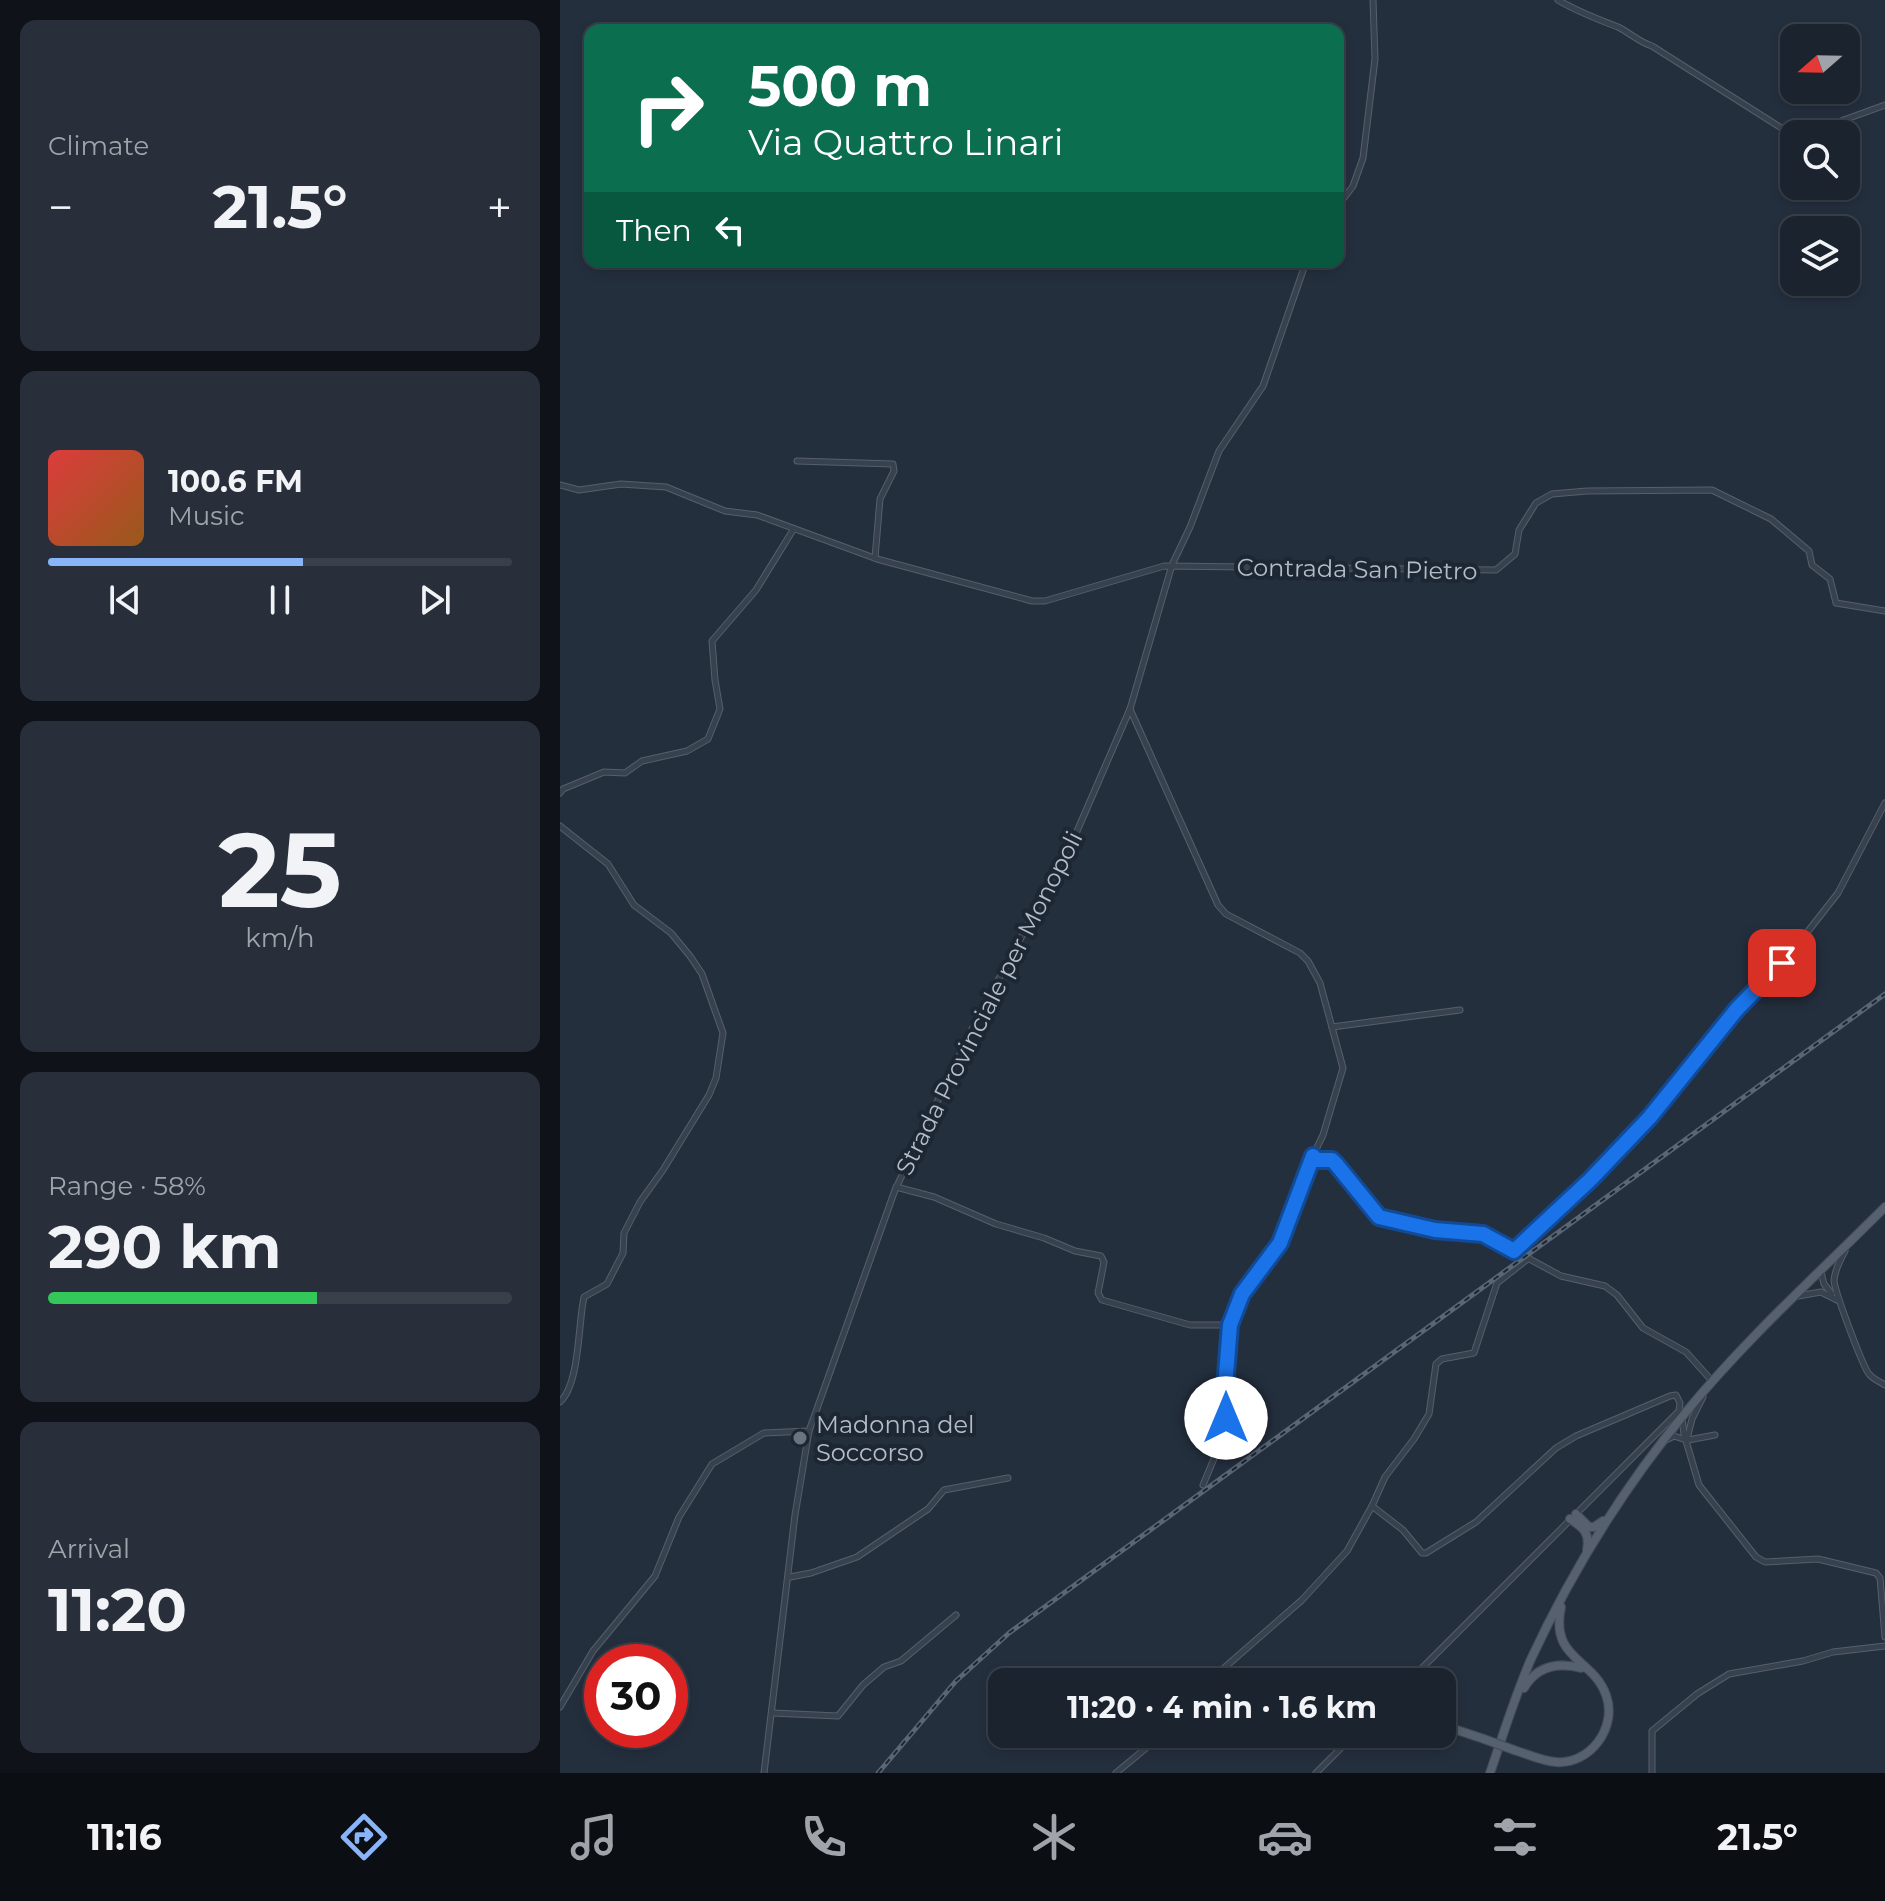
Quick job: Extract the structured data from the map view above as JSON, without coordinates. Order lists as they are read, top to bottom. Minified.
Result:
{"streets":{"street":["Contrada San Pietro","Strada Provinciale per Monopoli"]},"crossings":[["Contrada San Pietro","Strada Provinciale per Monopoli"]],"places":["Madonna del Soccorso"],"north":"left","page":{"tile":["Climate",["25","km/h"],["Range · 58%","290 km"],["Arrival","11:20"]],"turn":["500 m","Via Quattro Linari"],"heat":["−","21.5°","+"],"then":"Then","song":["100.6 FM","Music"],"limit":"30","trip":"11:20 · 4 min · 1.6 km","tabs":["11:16","21.5°"]}}
